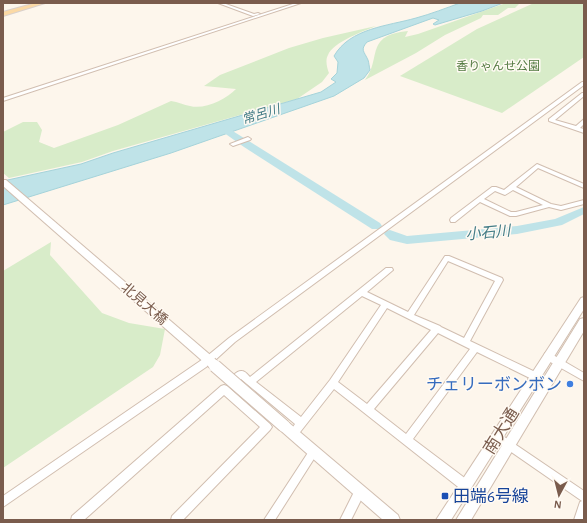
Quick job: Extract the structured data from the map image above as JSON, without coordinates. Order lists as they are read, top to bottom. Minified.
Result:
{"streets":{"street":["北見大橋","南大通"]},"water":["常呂川","小石川"],"parks":["香りゃんせ公園"],"places":{"other":["チェリーボンボン"],"transit":["田端6号線"]},"north":"bottom"}
